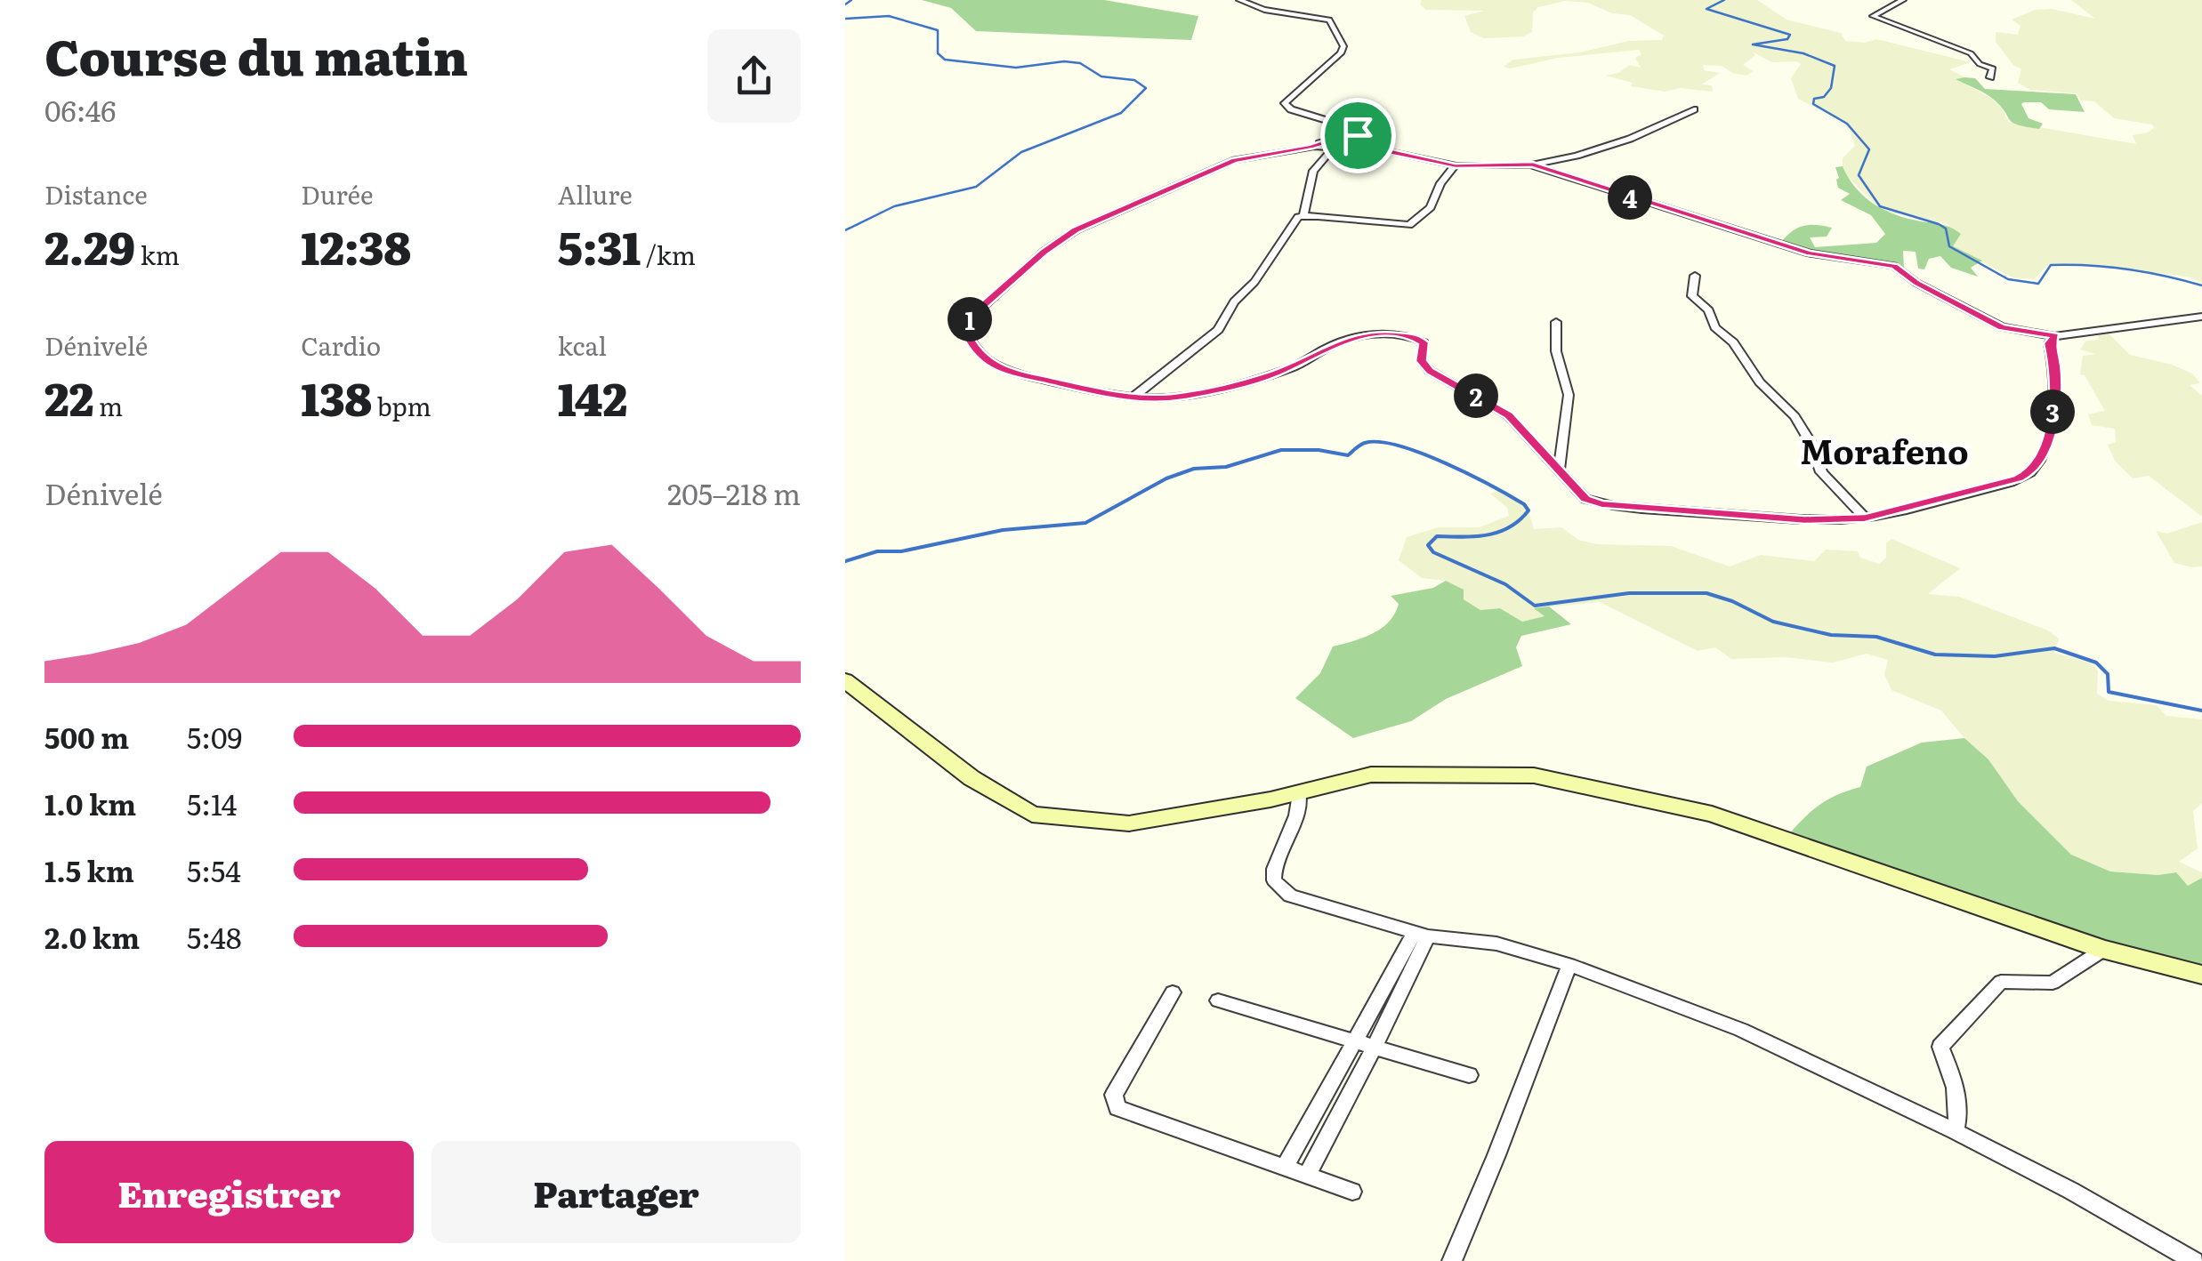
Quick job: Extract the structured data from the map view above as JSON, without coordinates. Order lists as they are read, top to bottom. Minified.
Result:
{"districts":["Morafeno"],"page":{"heading":["Course du matin","06:46"],"stats":[["Distance","2.29 km"],["Durée","12:38"],["Allure","5:31 /km"],["Dénivelé","22 m"],["Cardio","138 bpm"],["kcal","142"]],"pins":["4","1","2","3"],"chart":["Dénivelé","205–218 m"],"list":[{"name":"500 m","note":"5:09"},{"name":"1.0 km","note":"5:14"},{"name":"1.5 km","note":"5:54"},{"name":"2.0 km","note":"5:48"}],"buttons":["Enregistrer","Partager"]}}
